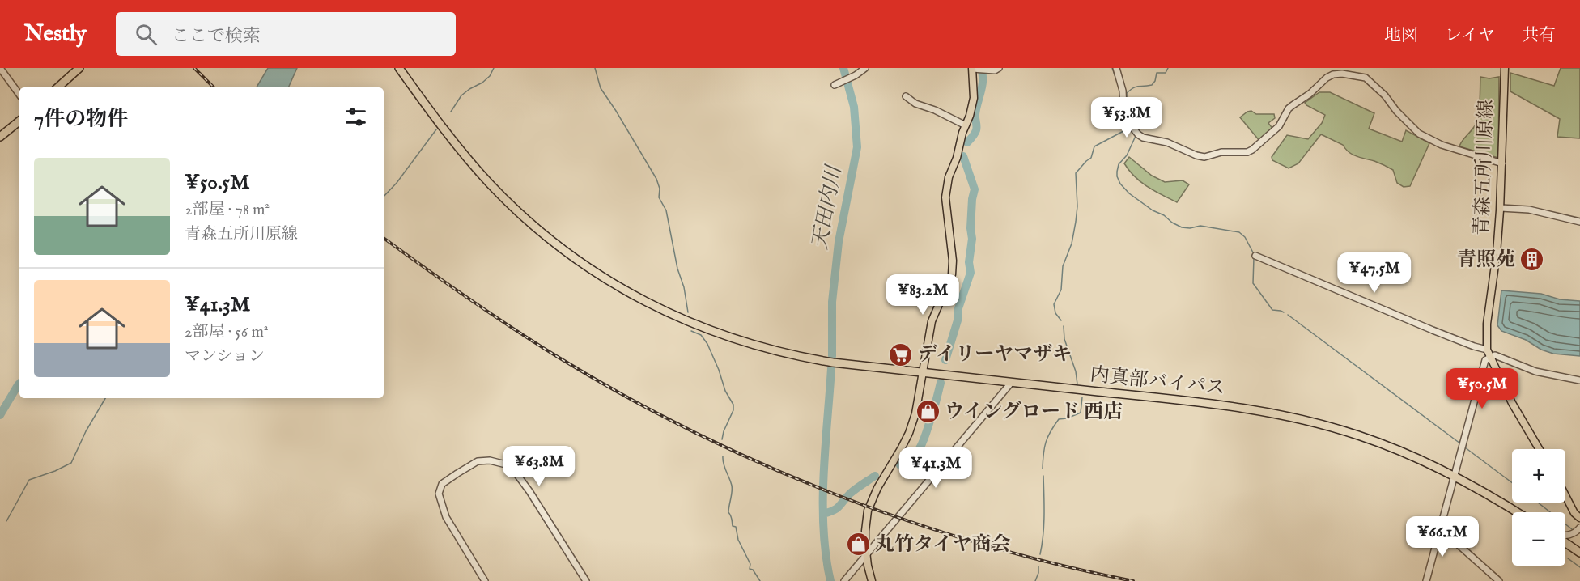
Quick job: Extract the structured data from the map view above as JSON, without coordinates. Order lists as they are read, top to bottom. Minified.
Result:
{"streets":{"highway":["内真部バイパス"],"main road":["青森五所川原線"]},"water":["天田内川"],"places":{"building":["青照苑"],"supermarket":["デイリーヤマザキ"],"shop":["ウイングロード 西店","丸竹タイヤ商会"]},"page":{"header":"Nestly","search":"ここで検索","nav":["地図","レイヤ","共有"],"heading":"7件の物件","price":["¥53.8M","¥47.5M","¥83.2M","¥50.5M","¥63.8M","¥41.3M","¥66.1M"],"list":[{"name":"¥50.5M","note":"2部屋 · 78 m² · 青森五所川原線"},{"name":"¥41.3M","note":"2部屋 · 56 m² · マンション"}],"map_buttons":["+","−"]}}
